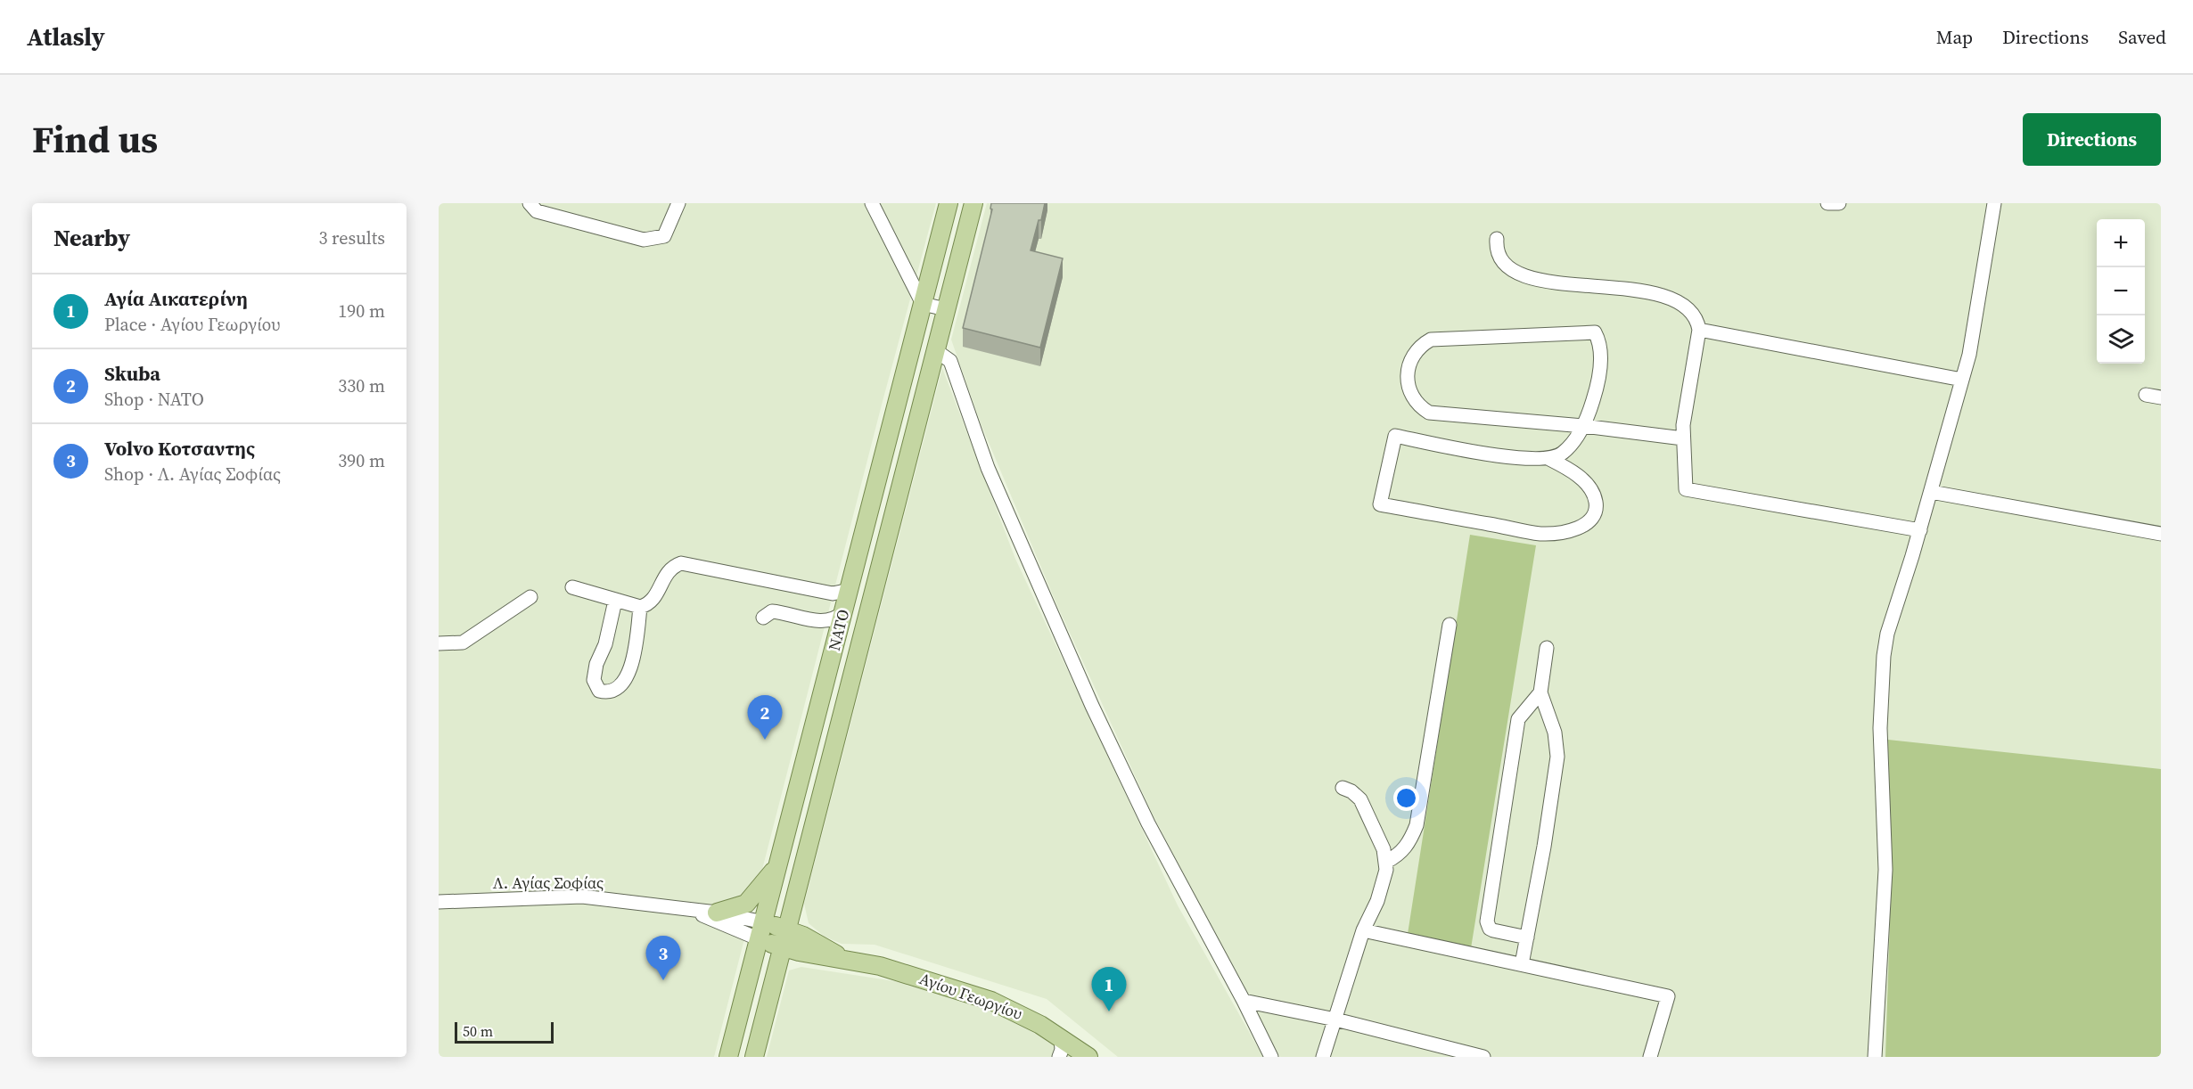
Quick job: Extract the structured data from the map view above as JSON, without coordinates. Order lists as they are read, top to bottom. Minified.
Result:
{"streets":{"main road":["ΝΑΤΟ","Αγίου Γεωργίου"],"street":["Λ. Αγίας Σοφίας"]},"crossings":[["ΝΑΤΟ","Λ. Αγίας Σοφίας"],["ΝΑΤΟ","Αγίου Γεωργίου"],["Λ. Αγίας Σοφίας","Αγίου Γεωργίου"]],"scale_bar":"50 m","page":{"header":"Atlasly","nav":["Map","Directions","Saved"],"title":"Find us","buttons":"Directions","heading":["Nearby","3 results"],"map_buttons":["+","−"],"list":[{"mark":"1","name":"Αγία Αικατερίνη","note":"Place · Αγίου Γεωργίου","value":"190 m"},{"mark":"2","name":"Skuba","note":"Shop · ΝΑΤΟ","value":"330 m"},{"mark":"3","name":"Volvo Κοτσαντης","note":"Shop · Λ. Αγίας Σοφίας","value":"390 m"}],"pins":["2","3","1"],"scale":"50 m"}}
